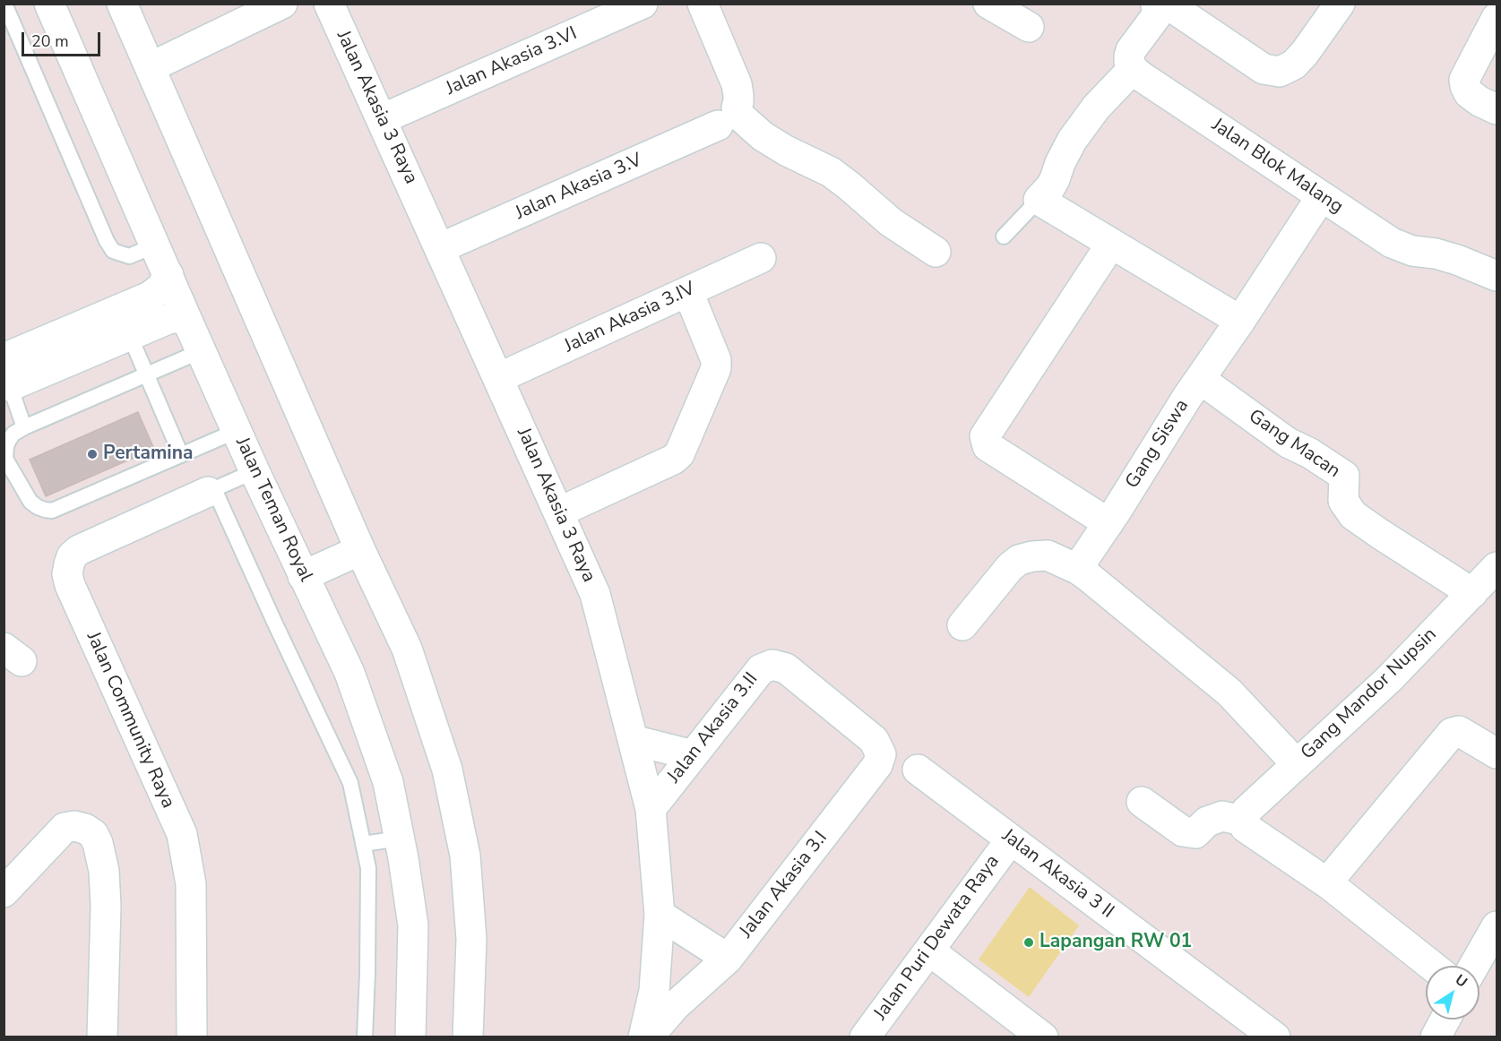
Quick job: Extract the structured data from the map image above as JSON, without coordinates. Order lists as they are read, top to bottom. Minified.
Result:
{"streets":{"street":["Jalan Akasia 3.VI","Jalan Akasia 3 Raya","Jalan Blok Malang","Jalan Akasia 3.V","Jalan Akasia 3.IV","Gang Siswa","Gang Macan","Jalan Teman Royal","Gang Mandor Nupsin","Jalan Community Raya","Jalan Akasia 3.II","Jalan Akasia 3 II","Jalan Akasia 3.I","Jalan Puri Dewata Raya"]},"crossings":[["Jalan Akasia 3.VI","Jalan Akasia 3 Raya"],["Jalan Akasia 3 Raya","Jalan Akasia 3.V"],["Jalan Akasia 3 Raya","Jalan Akasia 3.IV"],["Jalan Akasia 3 Raya","Jalan Akasia 3.II"],["Jalan Akasia 3 Raya","Jalan Akasia 3.I"],["Jalan Blok Malang","Gang Siswa"],["Gang Siswa","Gang Macan"],["Gang Macan","Gang Mandor Nupsin"],["Jalan Akasia 3.II","Jalan Akasia 3.I"],["Jalan Akasia 3 II","Jalan Puri Dewata Raya"]],"places":["Pertamina","Lapangan RW 01"],"scale_bar":"20 m","north":"top right"}
